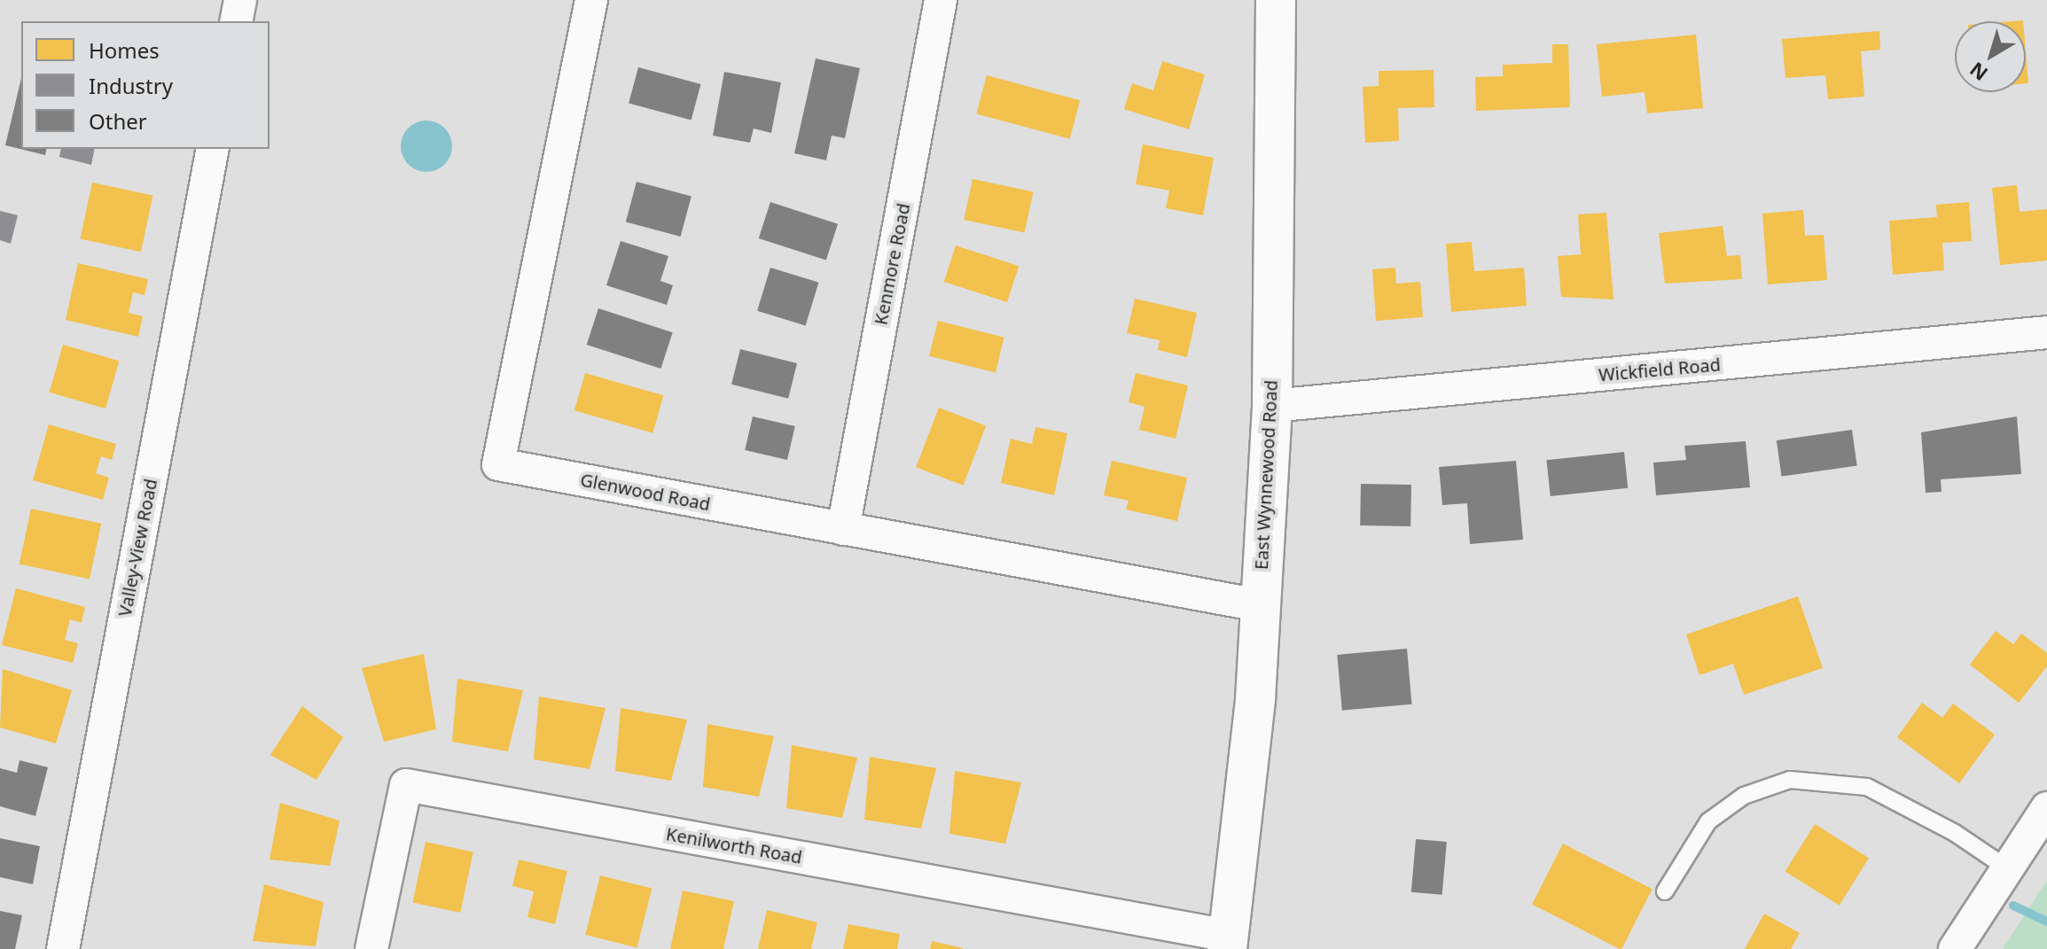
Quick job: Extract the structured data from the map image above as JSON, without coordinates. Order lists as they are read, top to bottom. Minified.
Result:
{"streets":{"street":["Kenmore Road","Wickfield Road","East Wynnewood Road","Glenwood Road","Valley-View Road","Kenilworth Road"]},"crossings":[["Kenmore Road","Glenwood Road"],["Wickfield Road","East Wynnewood Road"],["East Wynnewood Road","Glenwood Road"],["East Wynnewood Road","Kenilworth Road"]],"legend":["Homes","Industry","Other"],"north":"bottom left"}
